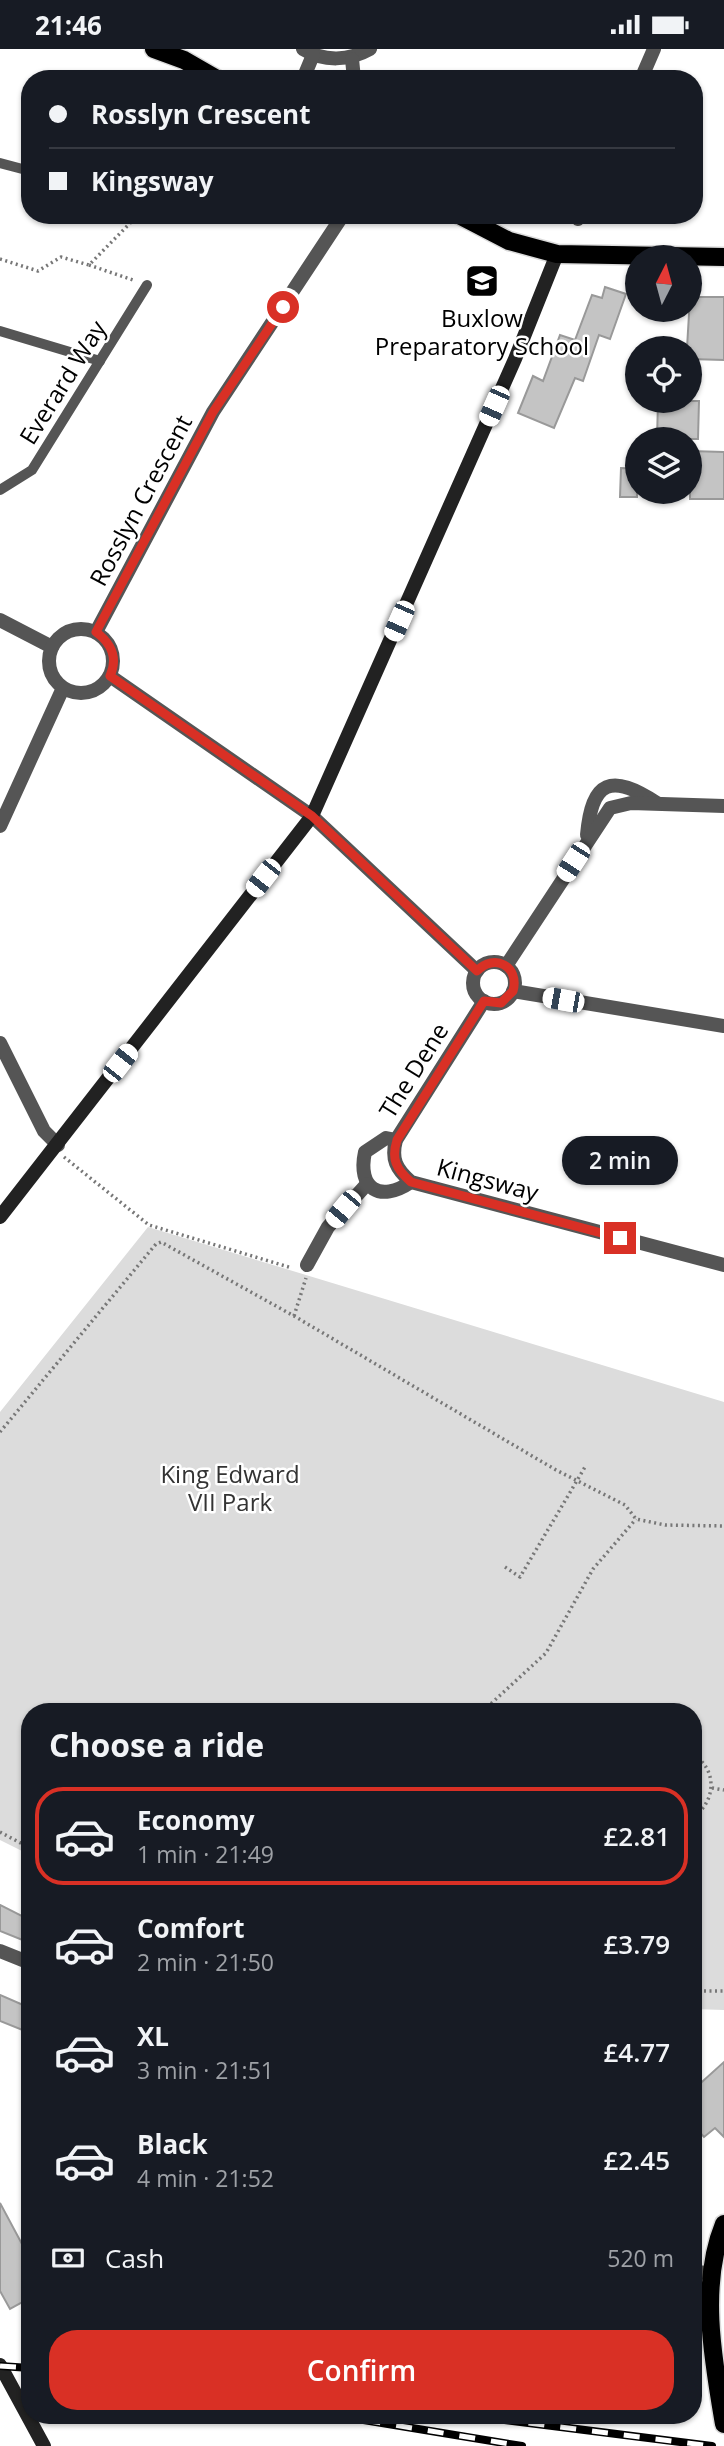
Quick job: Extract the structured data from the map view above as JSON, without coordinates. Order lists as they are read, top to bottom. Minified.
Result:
{"streets":{"street":["Rosslyn Crescent","The Dene","Kingsway"],"lane":["Everard Way"]},"crossings":[["The Dene","Kingsway"]],"parks":["King Edward VII Park"],"places":{"school or university":["Buxlow Preparatory School"]},"north":"top","page":{"status":"21:46","banner":["Rosslyn Crescent","Kingsway"],"bubble":"2 min","heading":"Choose a ride","list":[{"name":"Economy","note":"1 min · 21:49","value":"£2.81"},{"name":"Comfort","note":"2 min · 21:50","value":"£3.79"},{"name":"XL","note":"3 min · 21:51","value":"£4.77"},{"name":"Black","note":"4 min · 21:52","value":"£2.45"}],"pay":["Cash","520 m"],"buttons":"Confirm"}}
